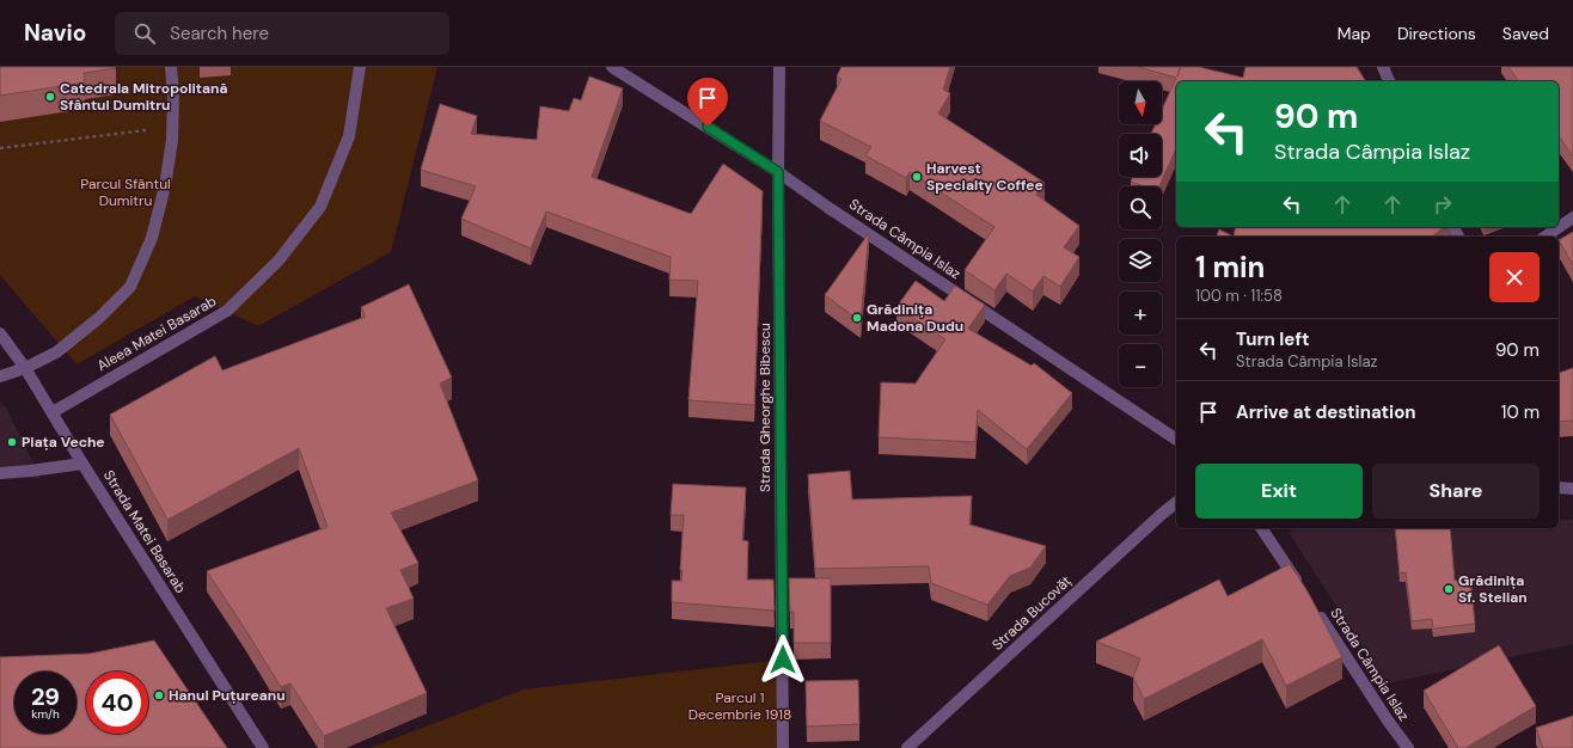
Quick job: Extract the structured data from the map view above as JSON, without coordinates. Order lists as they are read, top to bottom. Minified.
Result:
{"streets":{"street":["Strada Câmpia Islaz","Aleea Matei Basarab","Strada Gheorghe Bibescu","Strada Matei Basarab","Strada Bucovăț"]},"crossings":[["Strada Câmpia Islaz","Strada Gheorghe Bibescu"],["Aleea Matei Basarab","Strada Matei Basarab"]],"parks":["Parcul Sfântul Dumitru","Parcul 1 Decembrie 1918"],"places":["Catedrala Mitropolitană Sfântul Dumitru","Harvest Specialty Coffee","Grădinița Madona Dudu","Piața Veche","Grădinița Sf. Stelian","Hanul Puțureanu"],"north":"bottom","page":{"header":"Navio","search":"Search here","nav":["Map","Directions","Saved"],"map_buttons":["+","−"],"turn":["90 m","Strada Câmpia Islaz"],"heading":["1 min","100 m · 11:58"],"list":[{"name":"Turn left","note":"Strada Câmpia Islaz","value":"90 m"},{"name":"Arrive at destination","value":"10 m"}],"buttons":["Exit","Share"],"speed":"29 km/h","limit":"40"}}
